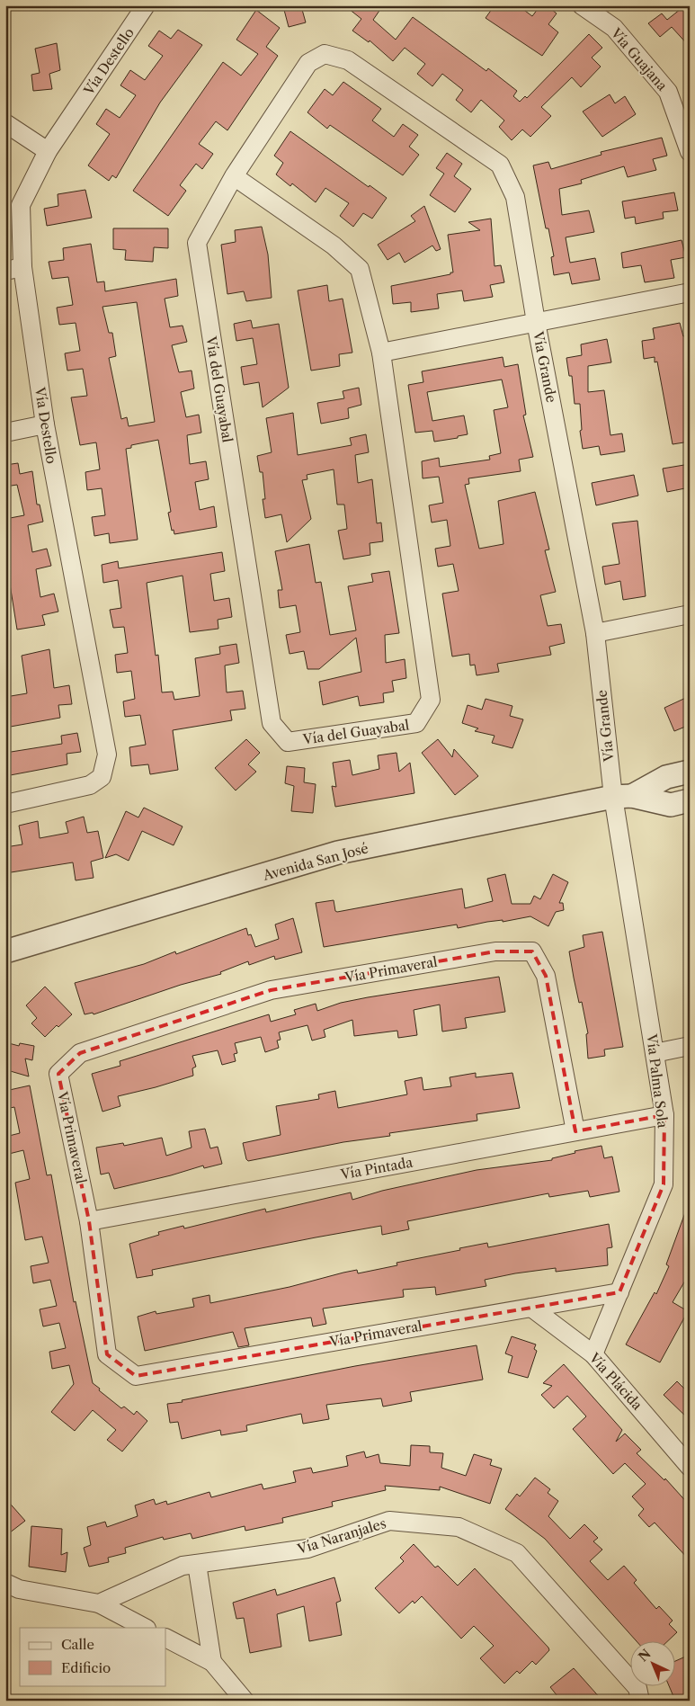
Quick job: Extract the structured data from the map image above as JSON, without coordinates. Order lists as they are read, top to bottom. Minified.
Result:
{"streets":{"street":["Vía Guajana","Vía Destello","Vía Grande","Vía del Guayabal","Avenida San José","Vía Primaveral","Vía Palma Sola","Vía Pintada","Vía Plácida","Vía Naranjales"]},"crossings":[["Vía Grande","Vía del Guayabal"],["Vía Grande","Avenida San José"],["Vía Grande","Vía Palma Sola"],["Avenida San José","Vía Palma Sola"],["Vía Primaveral","Vía Palma Sola"],["Vía Primaveral","Vía Pintada"],["Vía Primaveral","Vía Plácida"],["Vía Palma Sola","Vía Pintada"],["Vía Palma Sola","Vía Plácida"]],"legend":["Calle","Edificio"],"north":"top left"}
